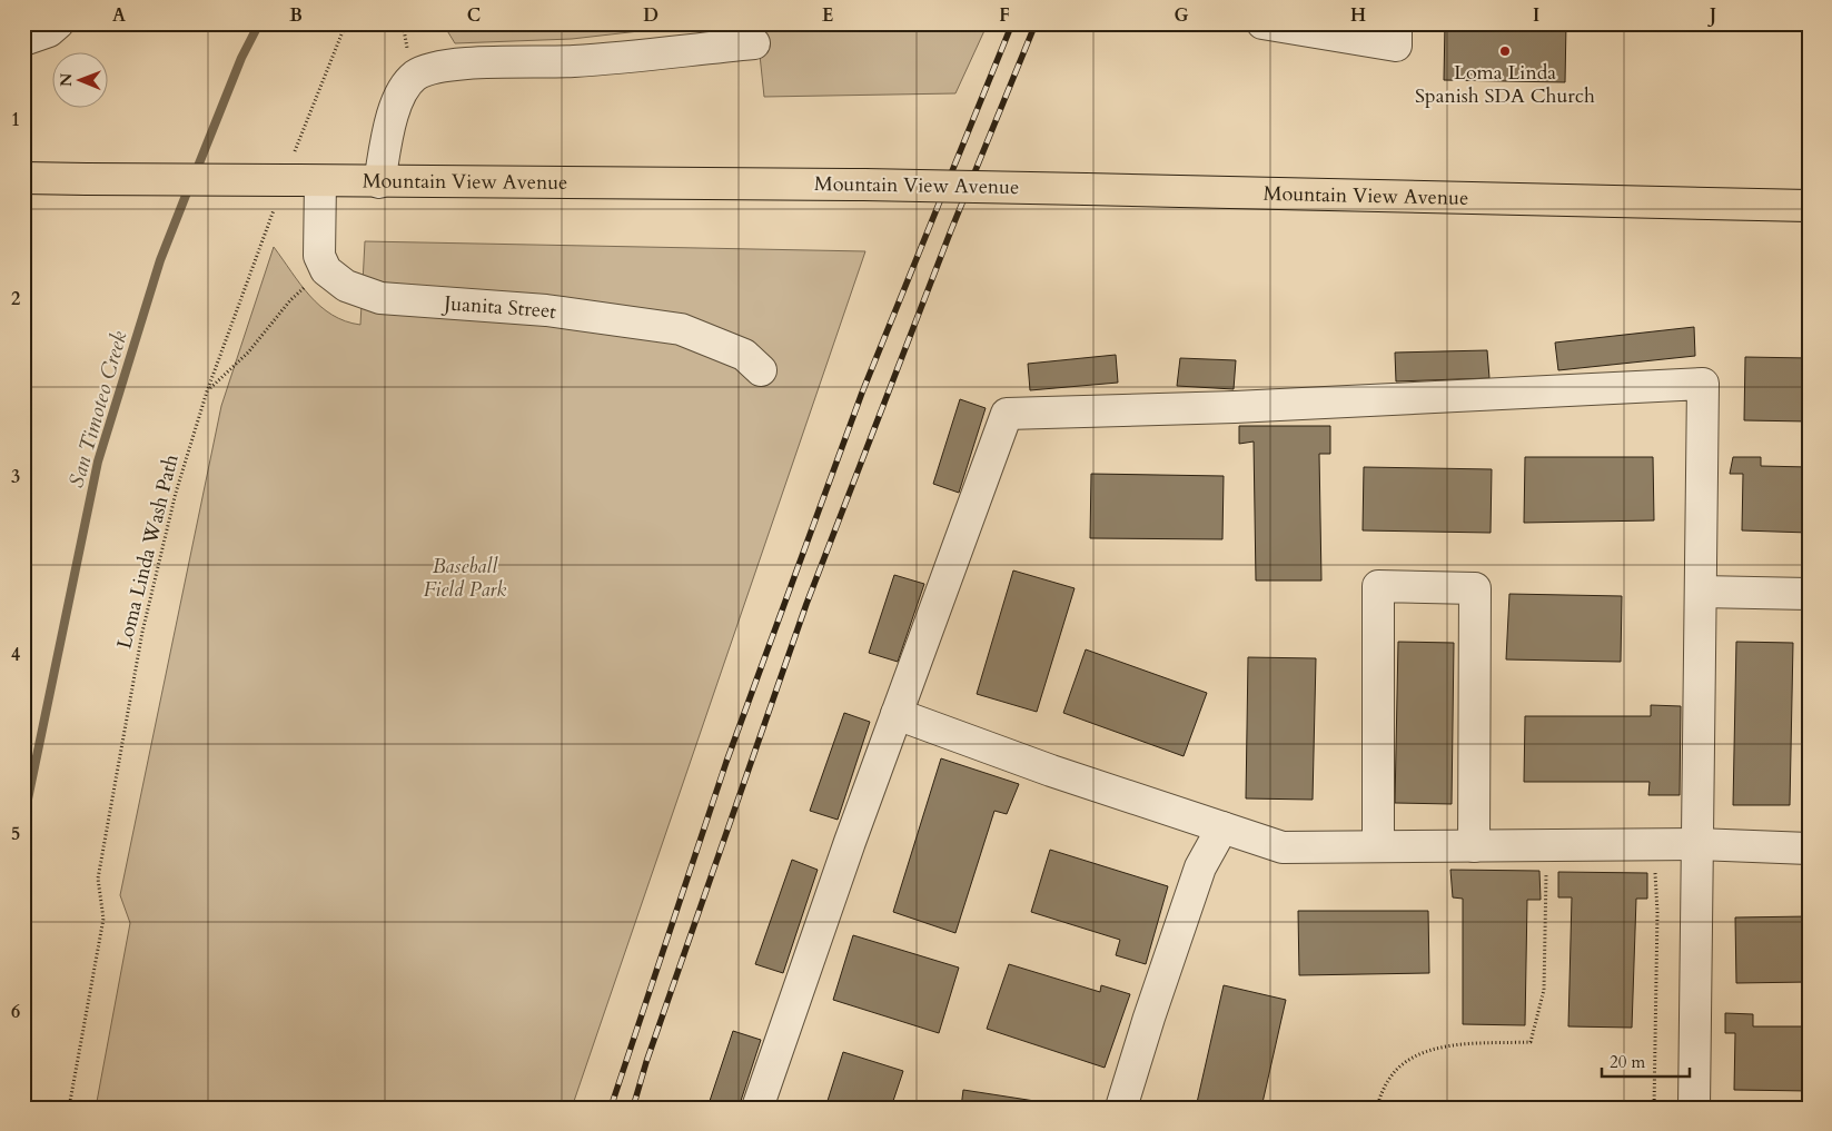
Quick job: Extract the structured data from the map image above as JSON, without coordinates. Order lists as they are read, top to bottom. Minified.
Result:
{"streets":{"main road":["Mountain View Avenue"],"street":["Juanita Street"],"path":["Loma Linda Wash Path"]},"water":["San Timoteo Creek"],"parks":["Baseball Field Park"],"places":["Loma Linda Spanish SDA Church"],"scale_bar":"20 m","north":"left","grid":{"columns":["A","B","C","D","E","F","G","H","I","J"],"rows":["1","2","3","4","5","6"]}}
